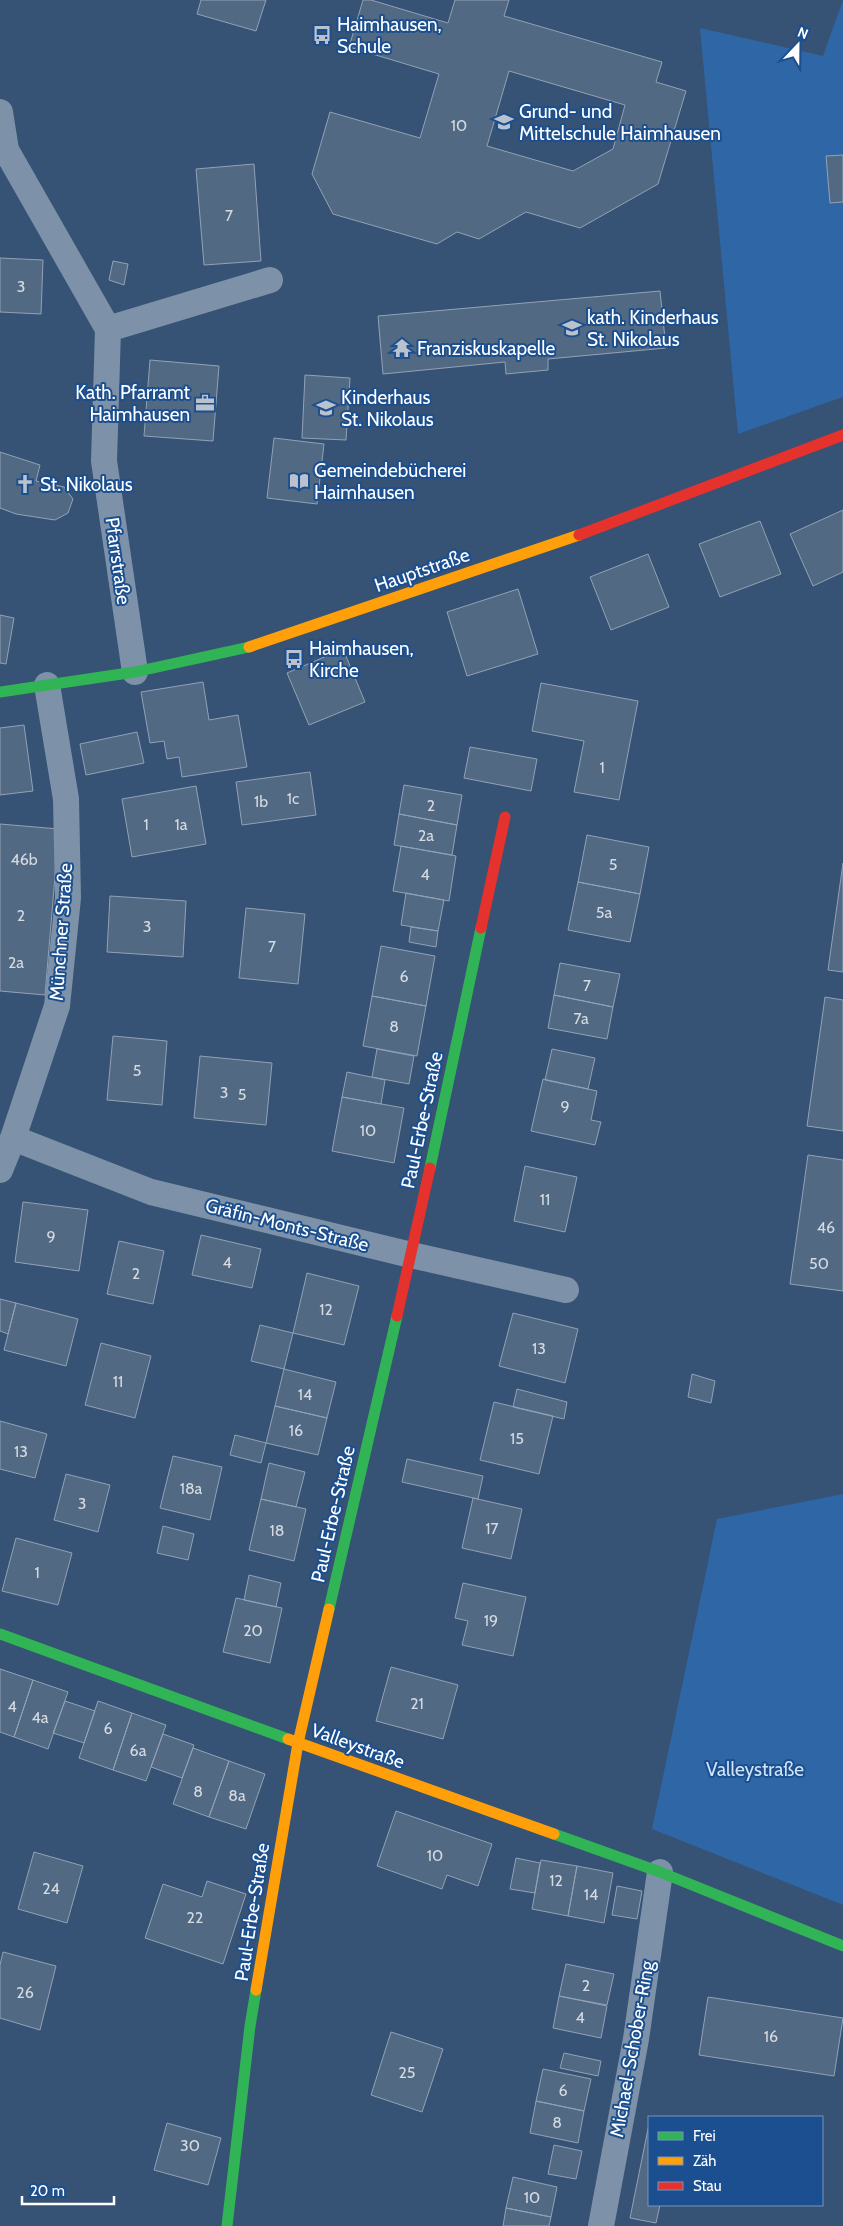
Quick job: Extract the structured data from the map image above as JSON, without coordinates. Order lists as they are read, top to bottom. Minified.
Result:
{"streets":{"street":["Pfarrstraße","Hauptstraße","Münchner Straße","Paul-Erbe-Straße","Gräfin-Monts-Straße","Valleystraße","Michael-Schober-Ring"]},"crossings":[["Pfarrstraße","Hauptstraße"],["Hauptstraße","Münchner Straße"],["Münchner Straße","Gräfin-Monts-Straße"],["Paul-Erbe-Straße","Gräfin-Monts-Straße"],["Paul-Erbe-Straße","Valleystraße"],["Valleystraße","Michael-Schober-Ring"]],"parks":["Valleystraße"],"places":{"bus stop":["Haimhausen, Schule","Haimhausen, Kirche"],"school or university":["Grund- und Mittelschule Haimhausen","kath. Kinderhaus St. Nikolaus","Kinderhaus St. Nikolaus"],"temple":["Franziskuskapelle"],"office":["Kath. Pfarramt Haimhausen"],"library":["Gemeindebücherei Haimhausen"],"church":["St. Nikolaus"]},"house_numbers":["10","7","3","1","1c","1b","2","1","1a","2a","46b","5","4","5a","2","3","7","2a","6","7","7a","8","5","3","5","9","10","11","46","9","4","50","2","12","13","11","14","16","15","13","18a","3","17","18","1","19","20","21","4","4a","6","6a","8","8a","10","12","24","14","22","2","26","4","16","25","6","8","30","10"],"legend":["Frei","Zäh","Stau"],"scale_bar":"20 m","north":"top"}
